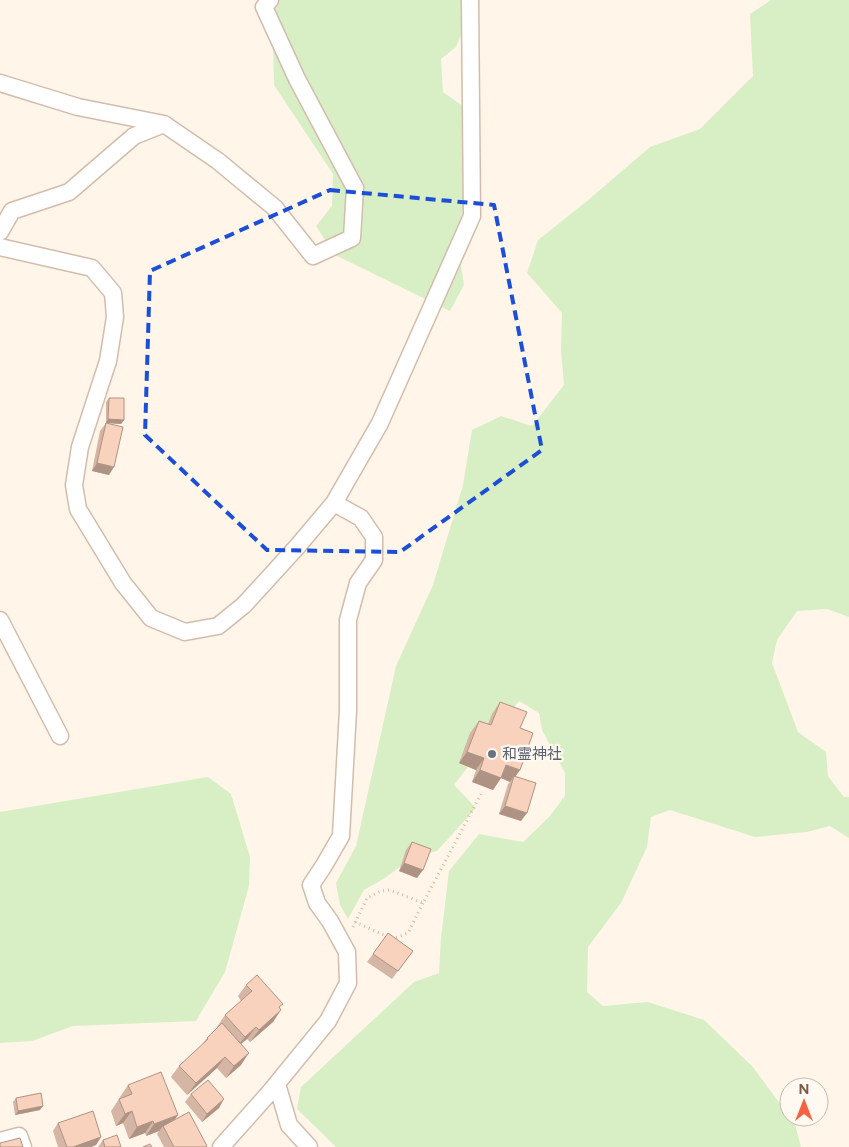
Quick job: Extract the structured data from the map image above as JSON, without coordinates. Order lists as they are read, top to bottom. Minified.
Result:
{"places":["和霊神社"],"north":"top"}
